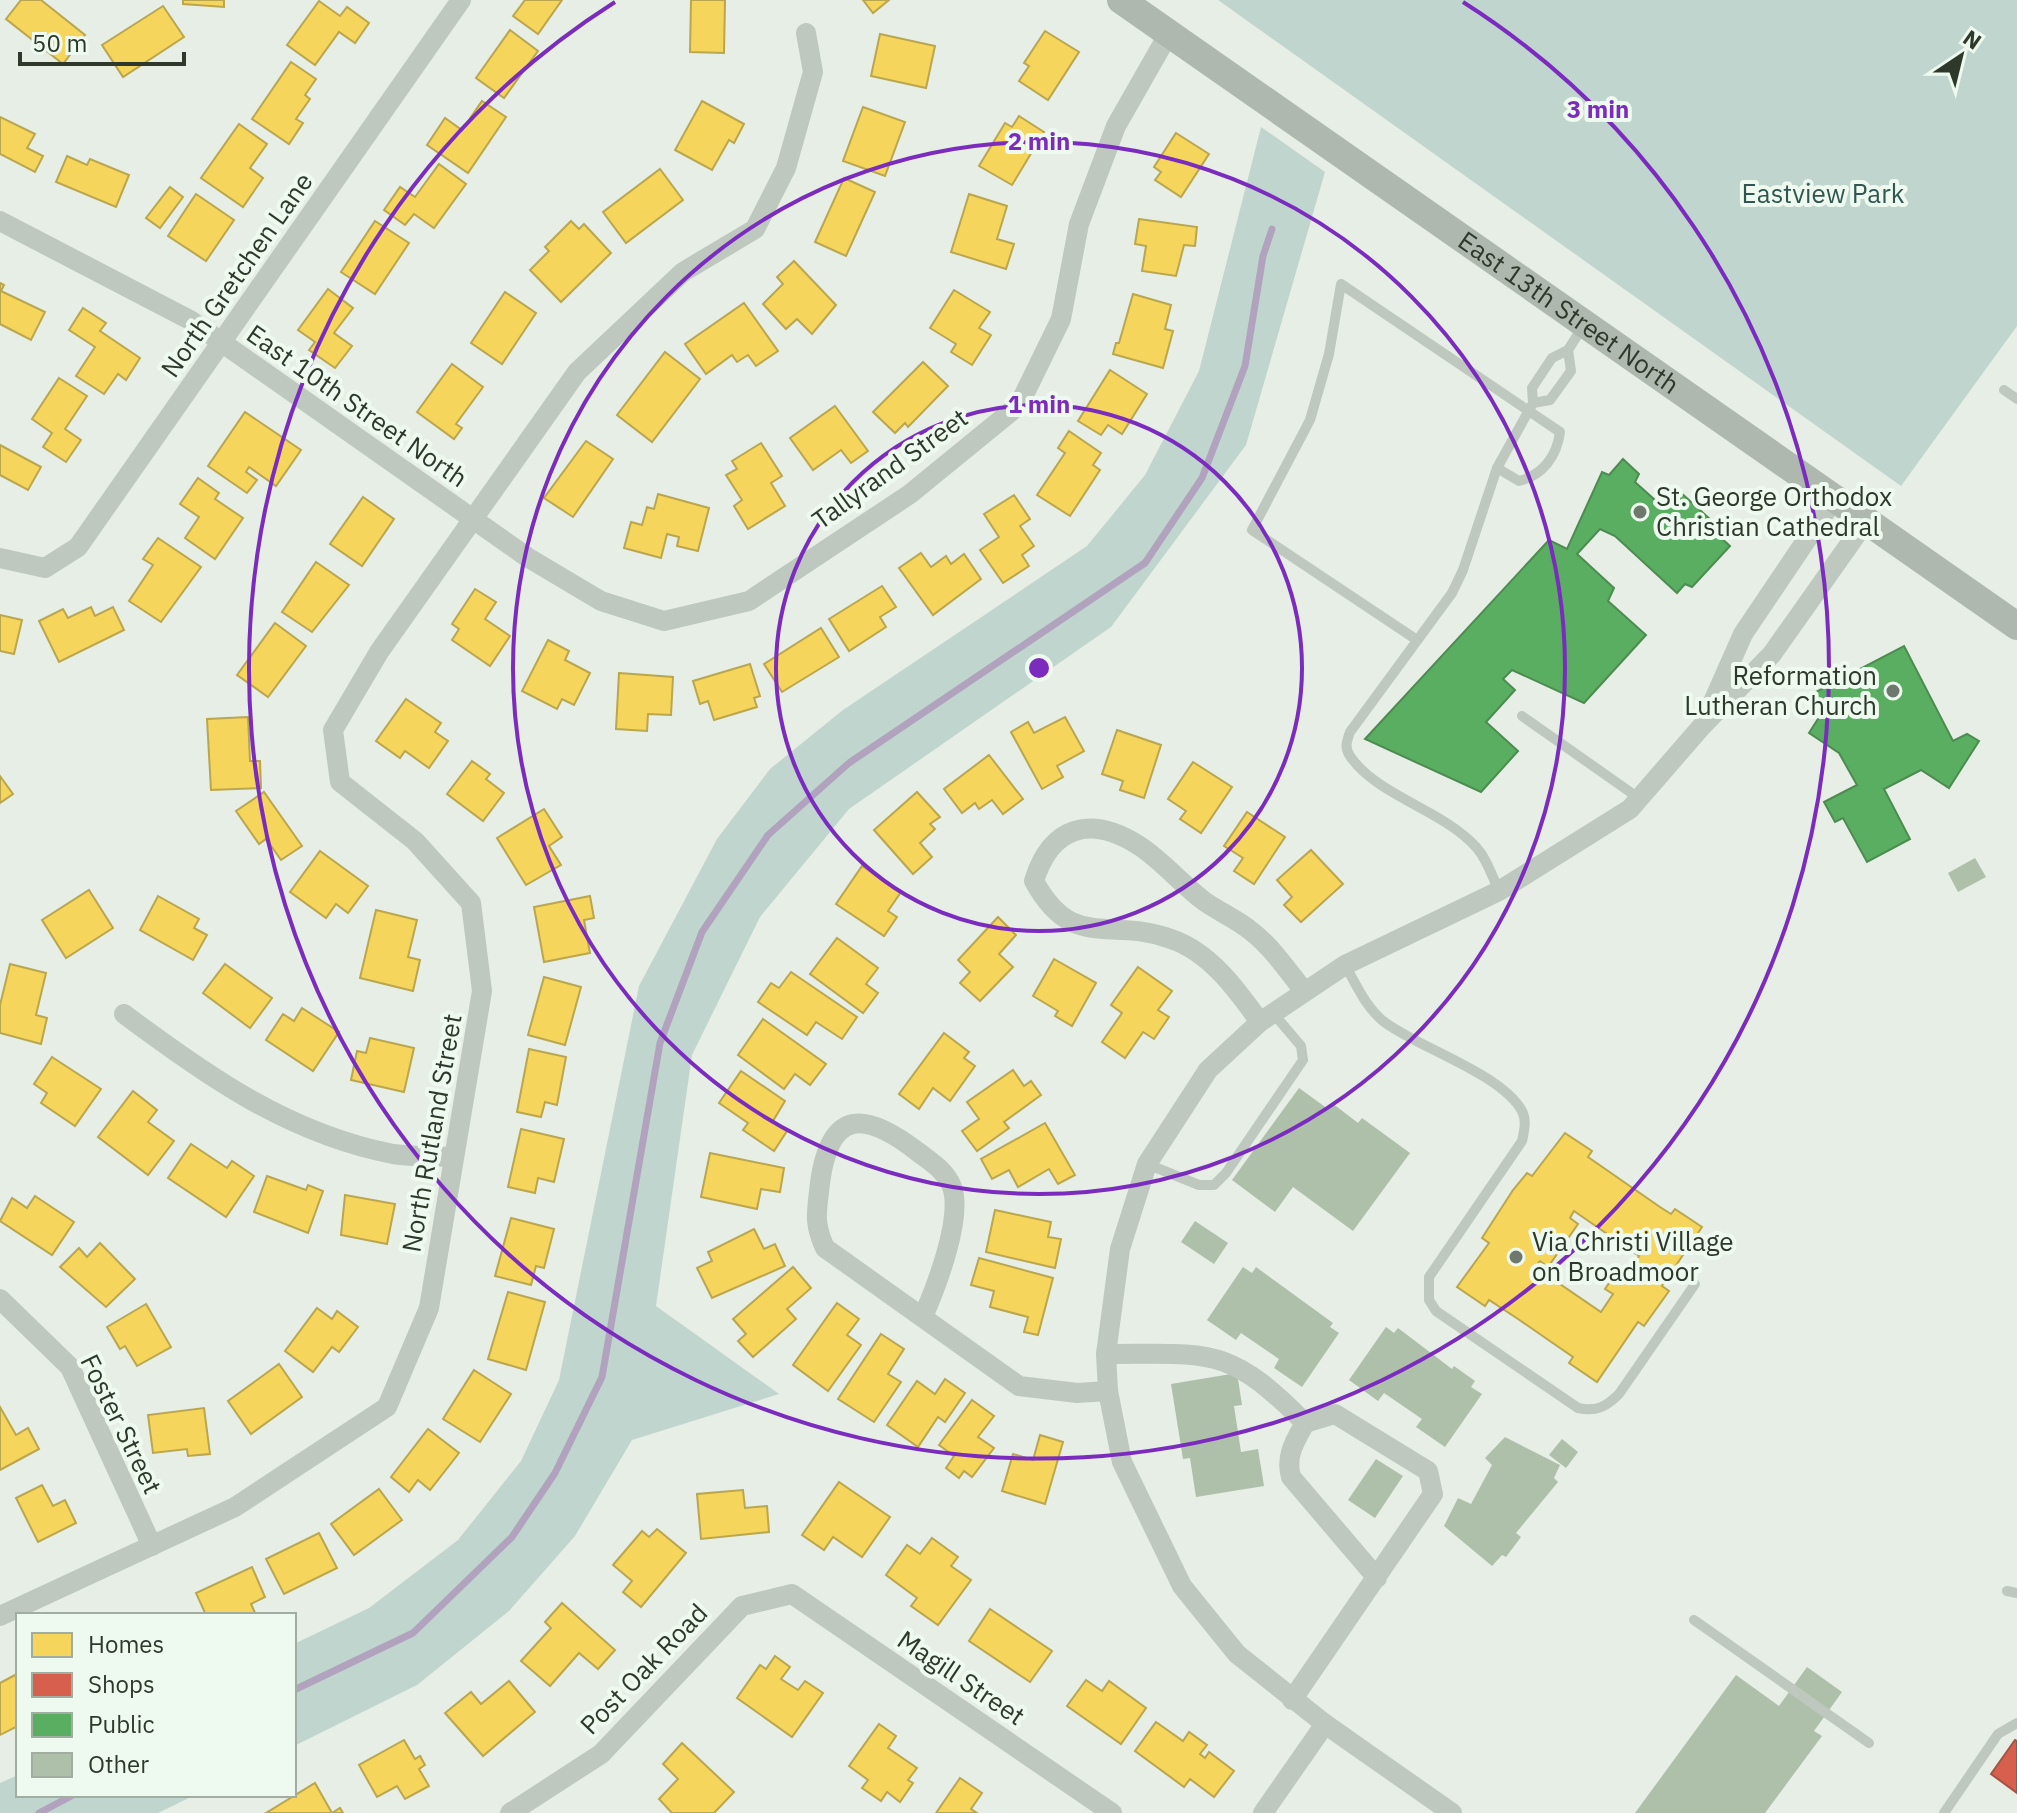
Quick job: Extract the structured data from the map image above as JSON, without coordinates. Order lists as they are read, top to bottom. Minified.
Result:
{"streets":{"main road":["East 13th Street North"],"street":["North Gretchen Lane","East 10th Street North","Tallyrand Street","North Rutland Street","Foster Street","Post Oak Road","Magill Street"]},"crossings":[["North Gretchen Lane","East 10th Street North"],["East 13th Street North","Tallyrand Street"],["East 10th Street North","Tallyrand Street"],["East 10th Street North","North Rutland Street"],["Tallyrand Street","North Rutland Street"],["North Rutland Street","Foster Street"],["Post Oak Road","Magill Street"]],"parks":["Eastview Park"],"places":["St. George Orthodox Christian Cathedral","Reformation Lutheran Church","Via Christi Village on Broadmoor"],"legend":["Homes","Shops","Public","Other"],"scale_bar":"50 m","north":"top right","rings":["3 min","2 min","1 min"]}
